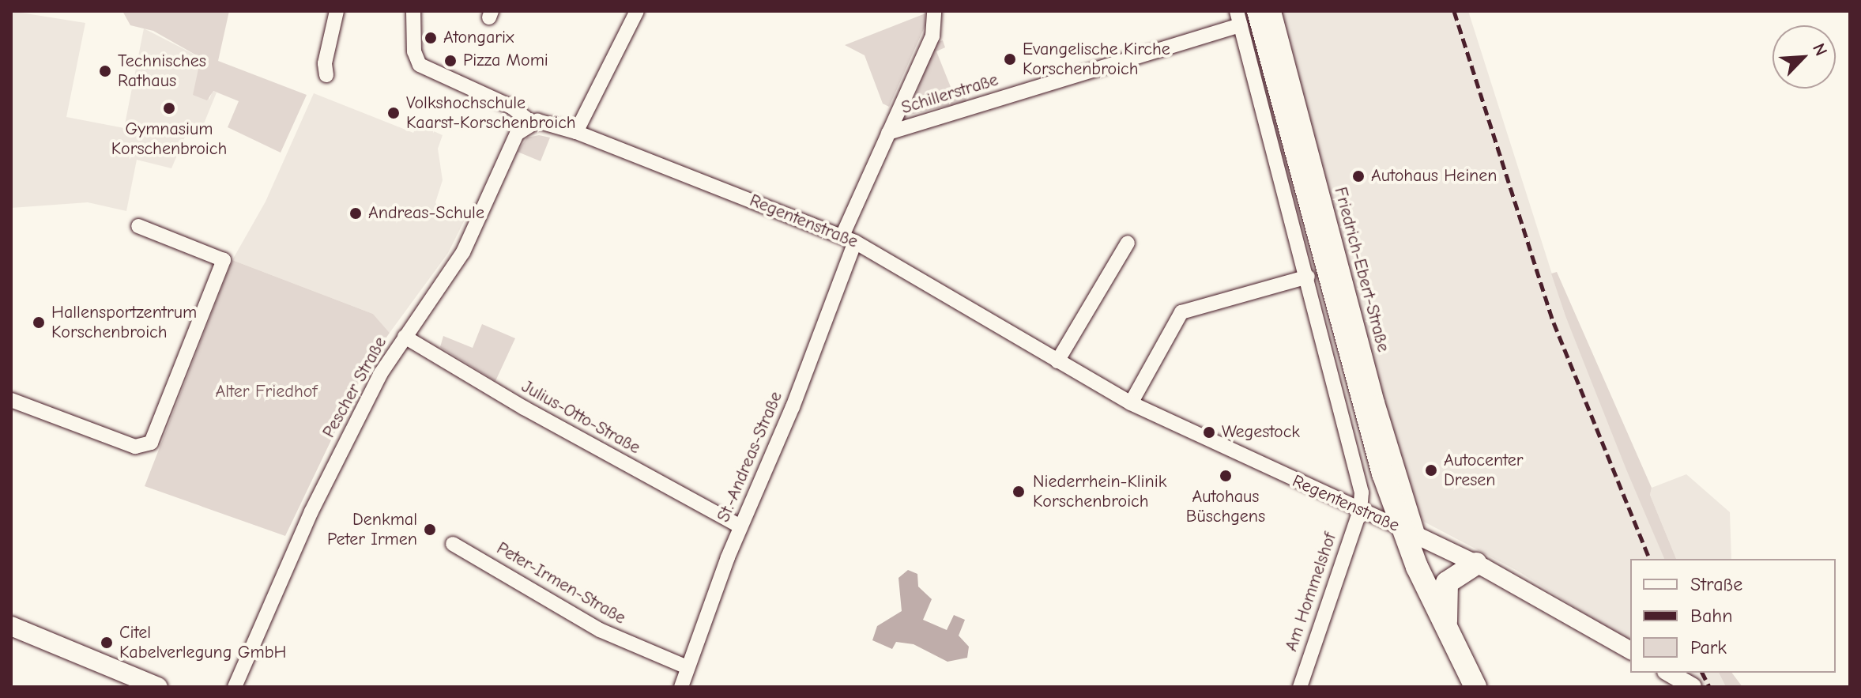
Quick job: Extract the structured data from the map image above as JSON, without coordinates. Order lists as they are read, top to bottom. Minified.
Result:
{"streets":{"street":["Schillerstraße","Regentenstraße","Friedrich-Ebert-Straße","Pescher Straße","Julius-Otto-Straße","St.-Andreas-Straße","Peter-Irmen-Straße","Am Hommelshof"]},"crossings":[["Schillerstraße","St.-Andreas-Straße"],["Regentenstraße","Friedrich-Ebert-Straße"],["Regentenstraße","Pescher Straße"],["Regentenstraße","St.-Andreas-Straße"],["Regentenstraße","Am Hommelshof"],["Pescher Straße","Julius-Otto-Straße"],["Julius-Otto-Straße","St.-Andreas-Straße"],["St.-Andreas-Straße","Peter-Irmen-Straße"]],"parks":["Alter Friedhof"],"places":["Atongarix","Evangelische Kirche Korschenbroich","Pizza Momi","Technisches Rathaus","Gymnasium Korschenbroich","Volkshochschule Kaarst-Korschenbroich","Autohaus Heinen","Andreas-Schule","Hallensportzentrum Korschenbroich","Wegestock","Autocenter Dresen","Autohaus Büschgens","Niederrhein-Klinik Korschenbroich","Denkmal Peter Irmen","Citel Kabelverlegung GmbH"],"legend":["Straße","Bahn","Park"],"north":"top right"}
